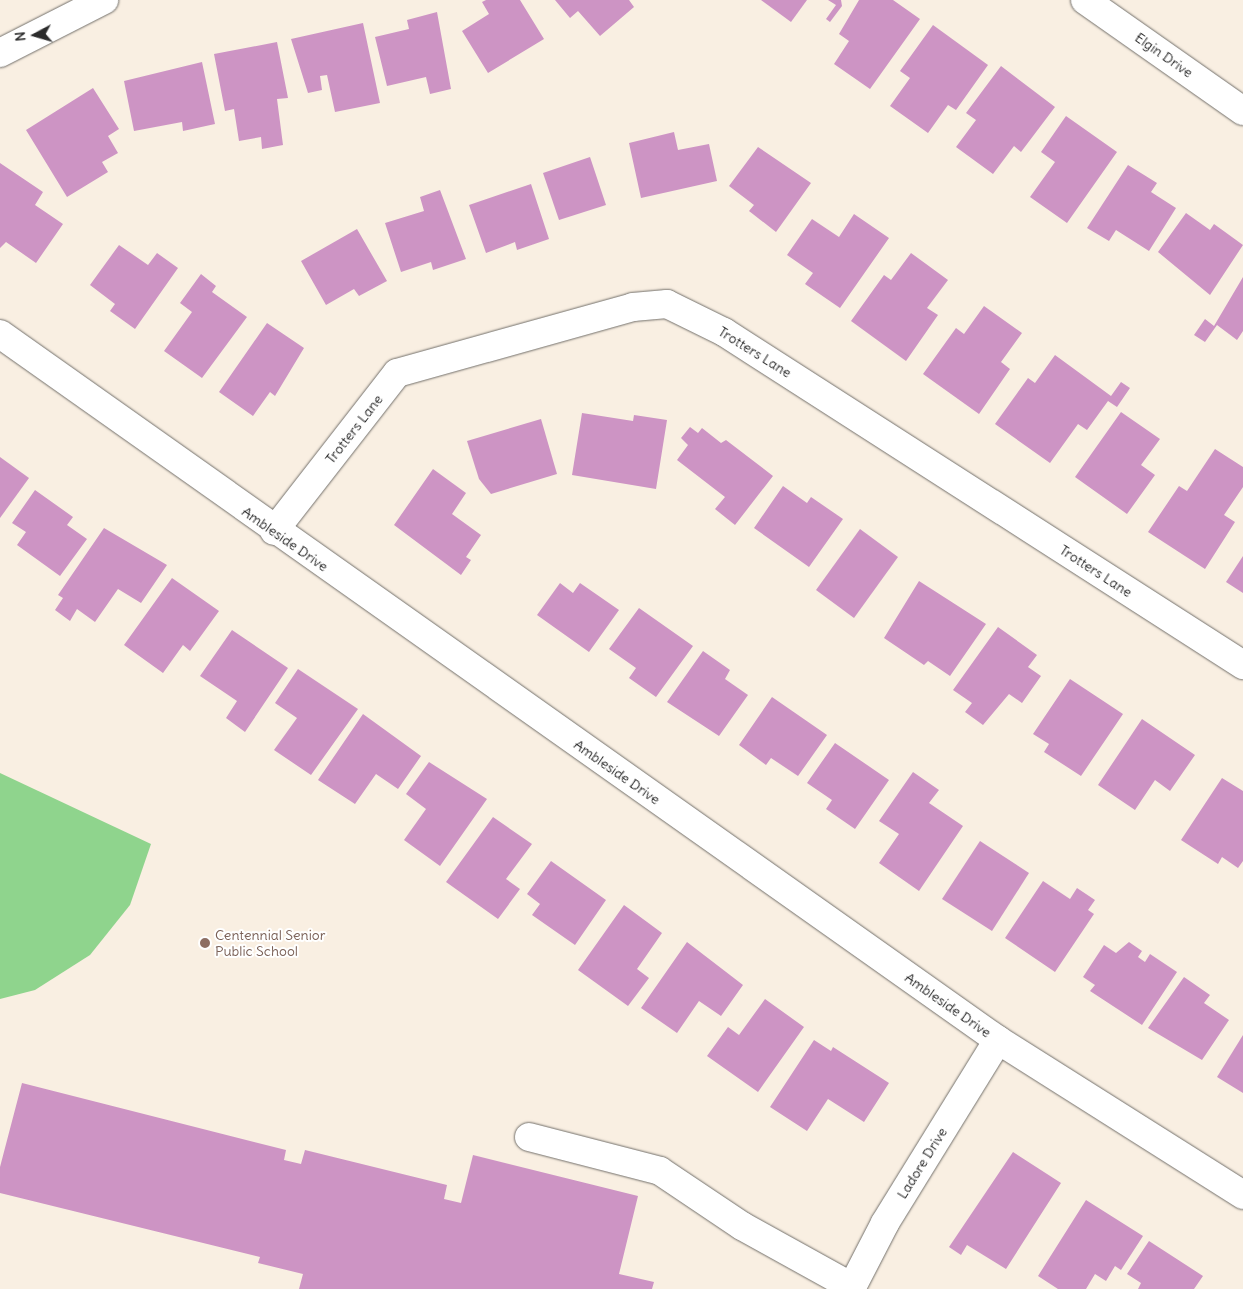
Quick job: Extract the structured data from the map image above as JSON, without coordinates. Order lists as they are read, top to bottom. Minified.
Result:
{"streets":{"street":["Elgin Drive","Trotters Lane","Ambleside Drive","Ladore Drive"]},"crossings":[["Trotters Lane","Ambleside Drive"],["Ambleside Drive","Ladore Drive"]],"places":["Centennial Senior Public School"],"north":"left"}
